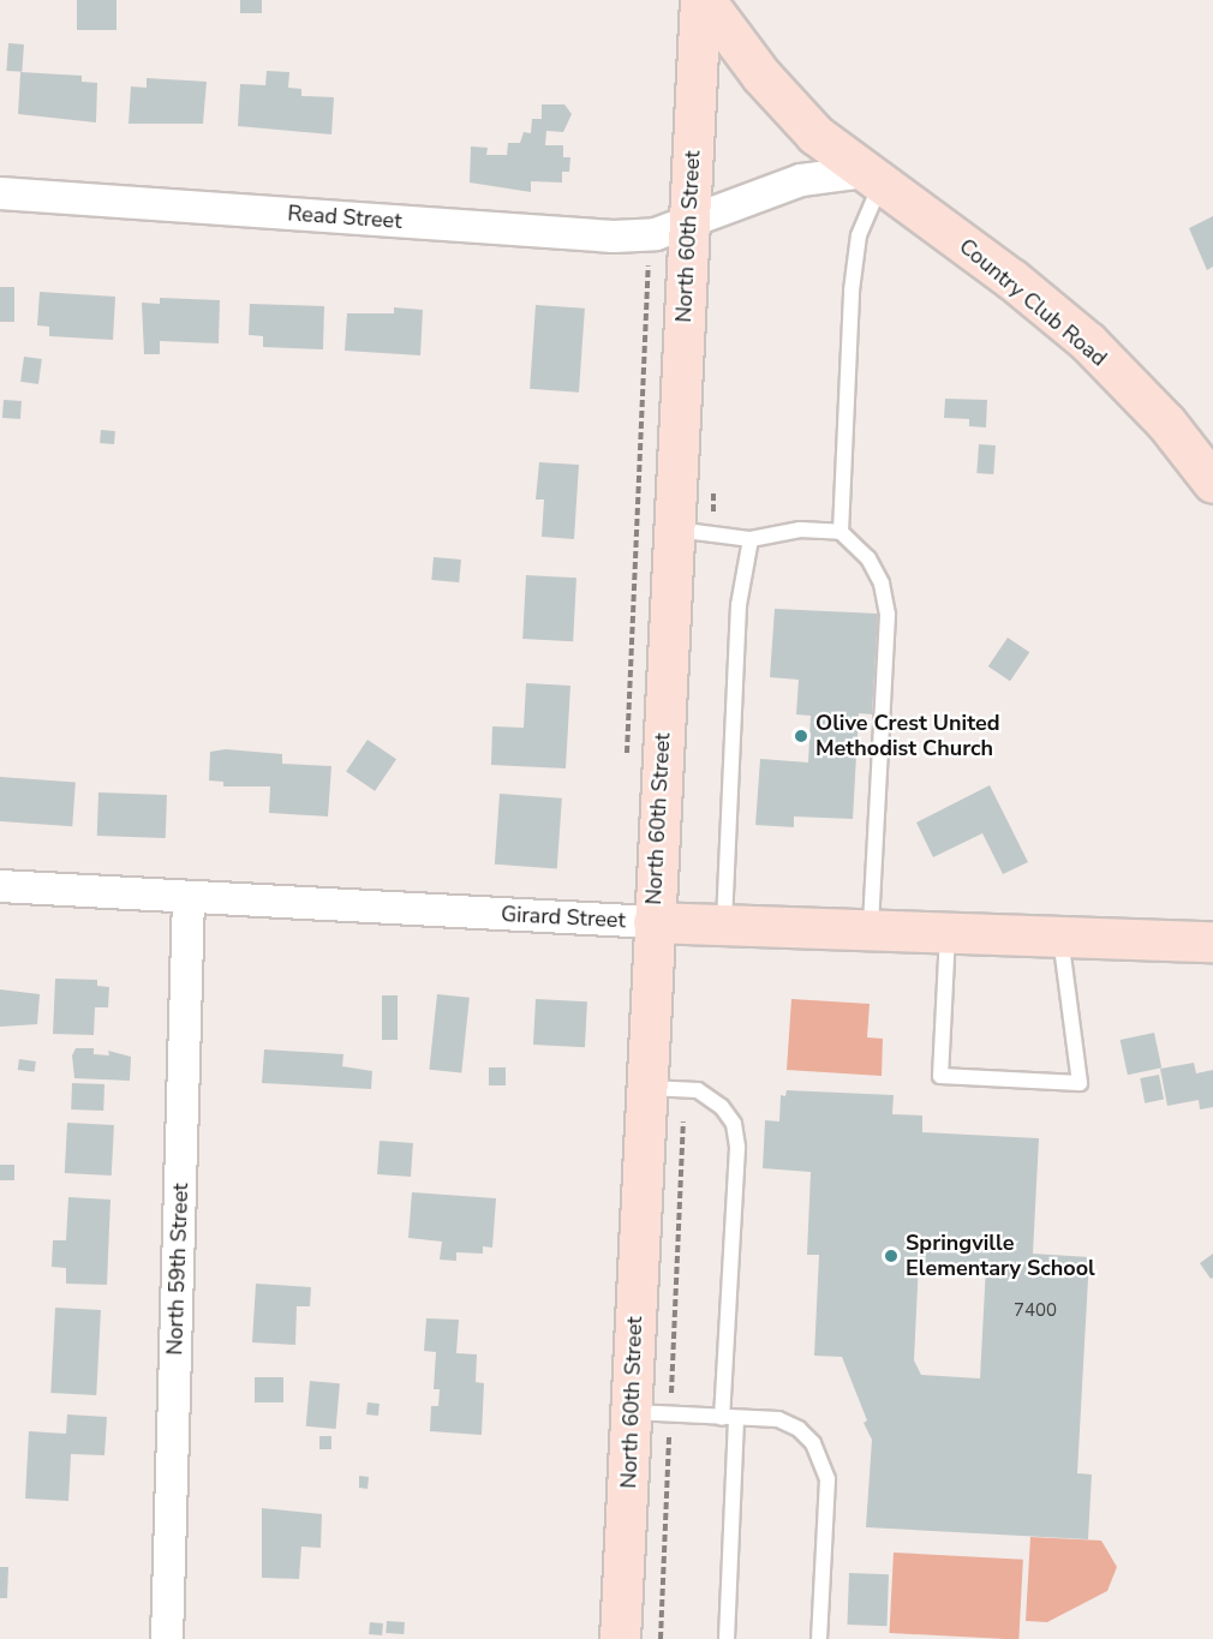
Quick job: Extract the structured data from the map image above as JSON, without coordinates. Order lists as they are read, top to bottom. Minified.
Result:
{"streets":{"main road":["North 60th Street","Country Club Road","Girard Street"],"street":["Read Street","North 59th Street"]},"crossings":[["Read Street","North 60th Street"],["North 60th Street","Country Club Road"],["North 60th Street","Girard Street"],["Girard Street","North 59th Street"]],"places":["Olive Crest United Methodist Church","Springville Elementary School"],"house_numbers":["7400"]}
